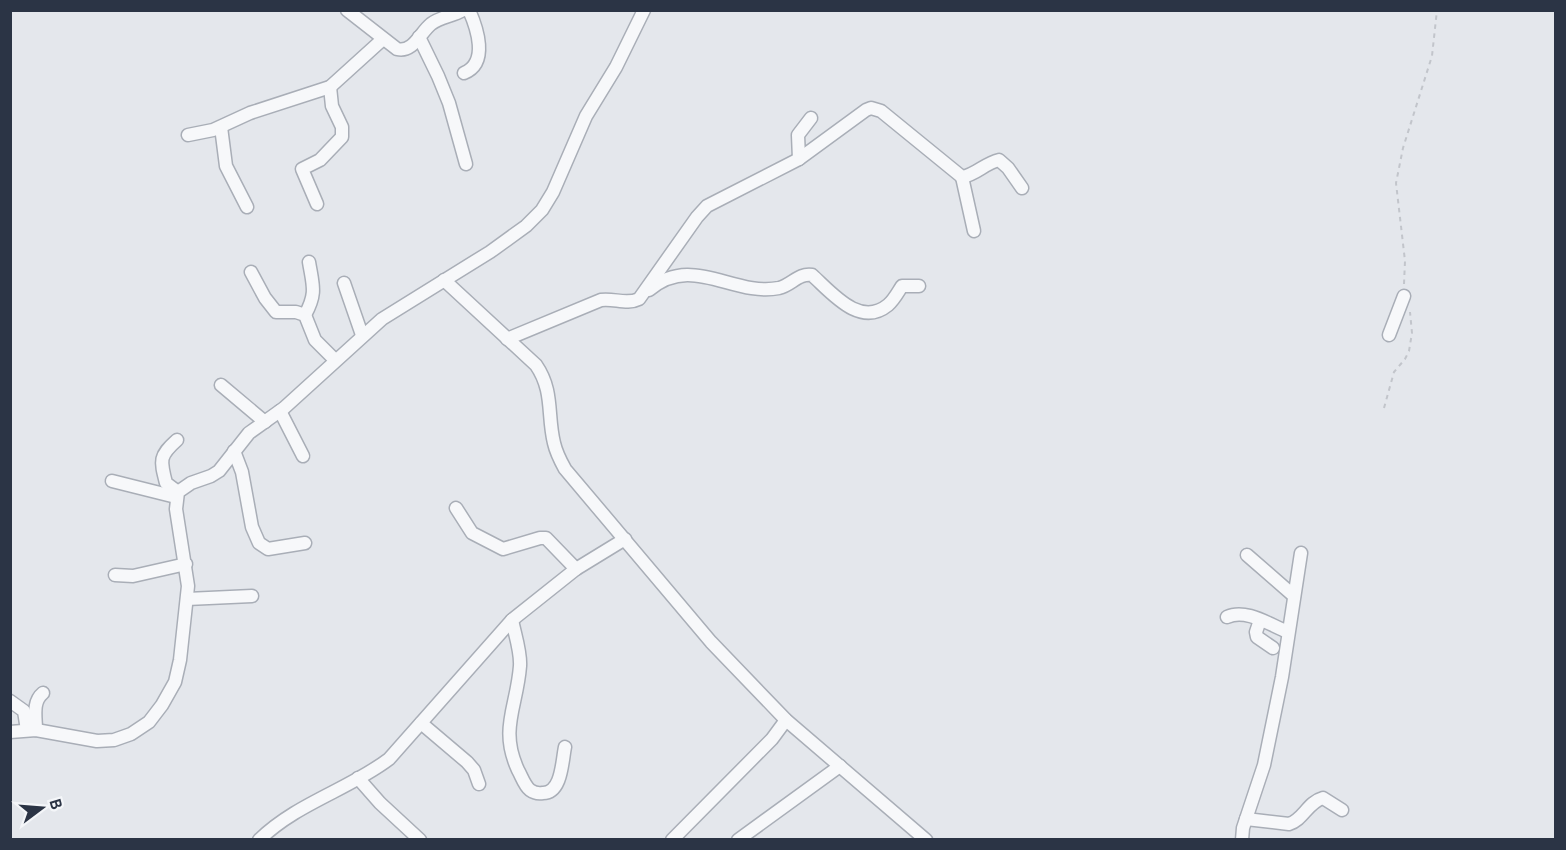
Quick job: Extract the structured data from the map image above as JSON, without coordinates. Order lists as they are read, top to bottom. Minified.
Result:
{"north":"right"}
